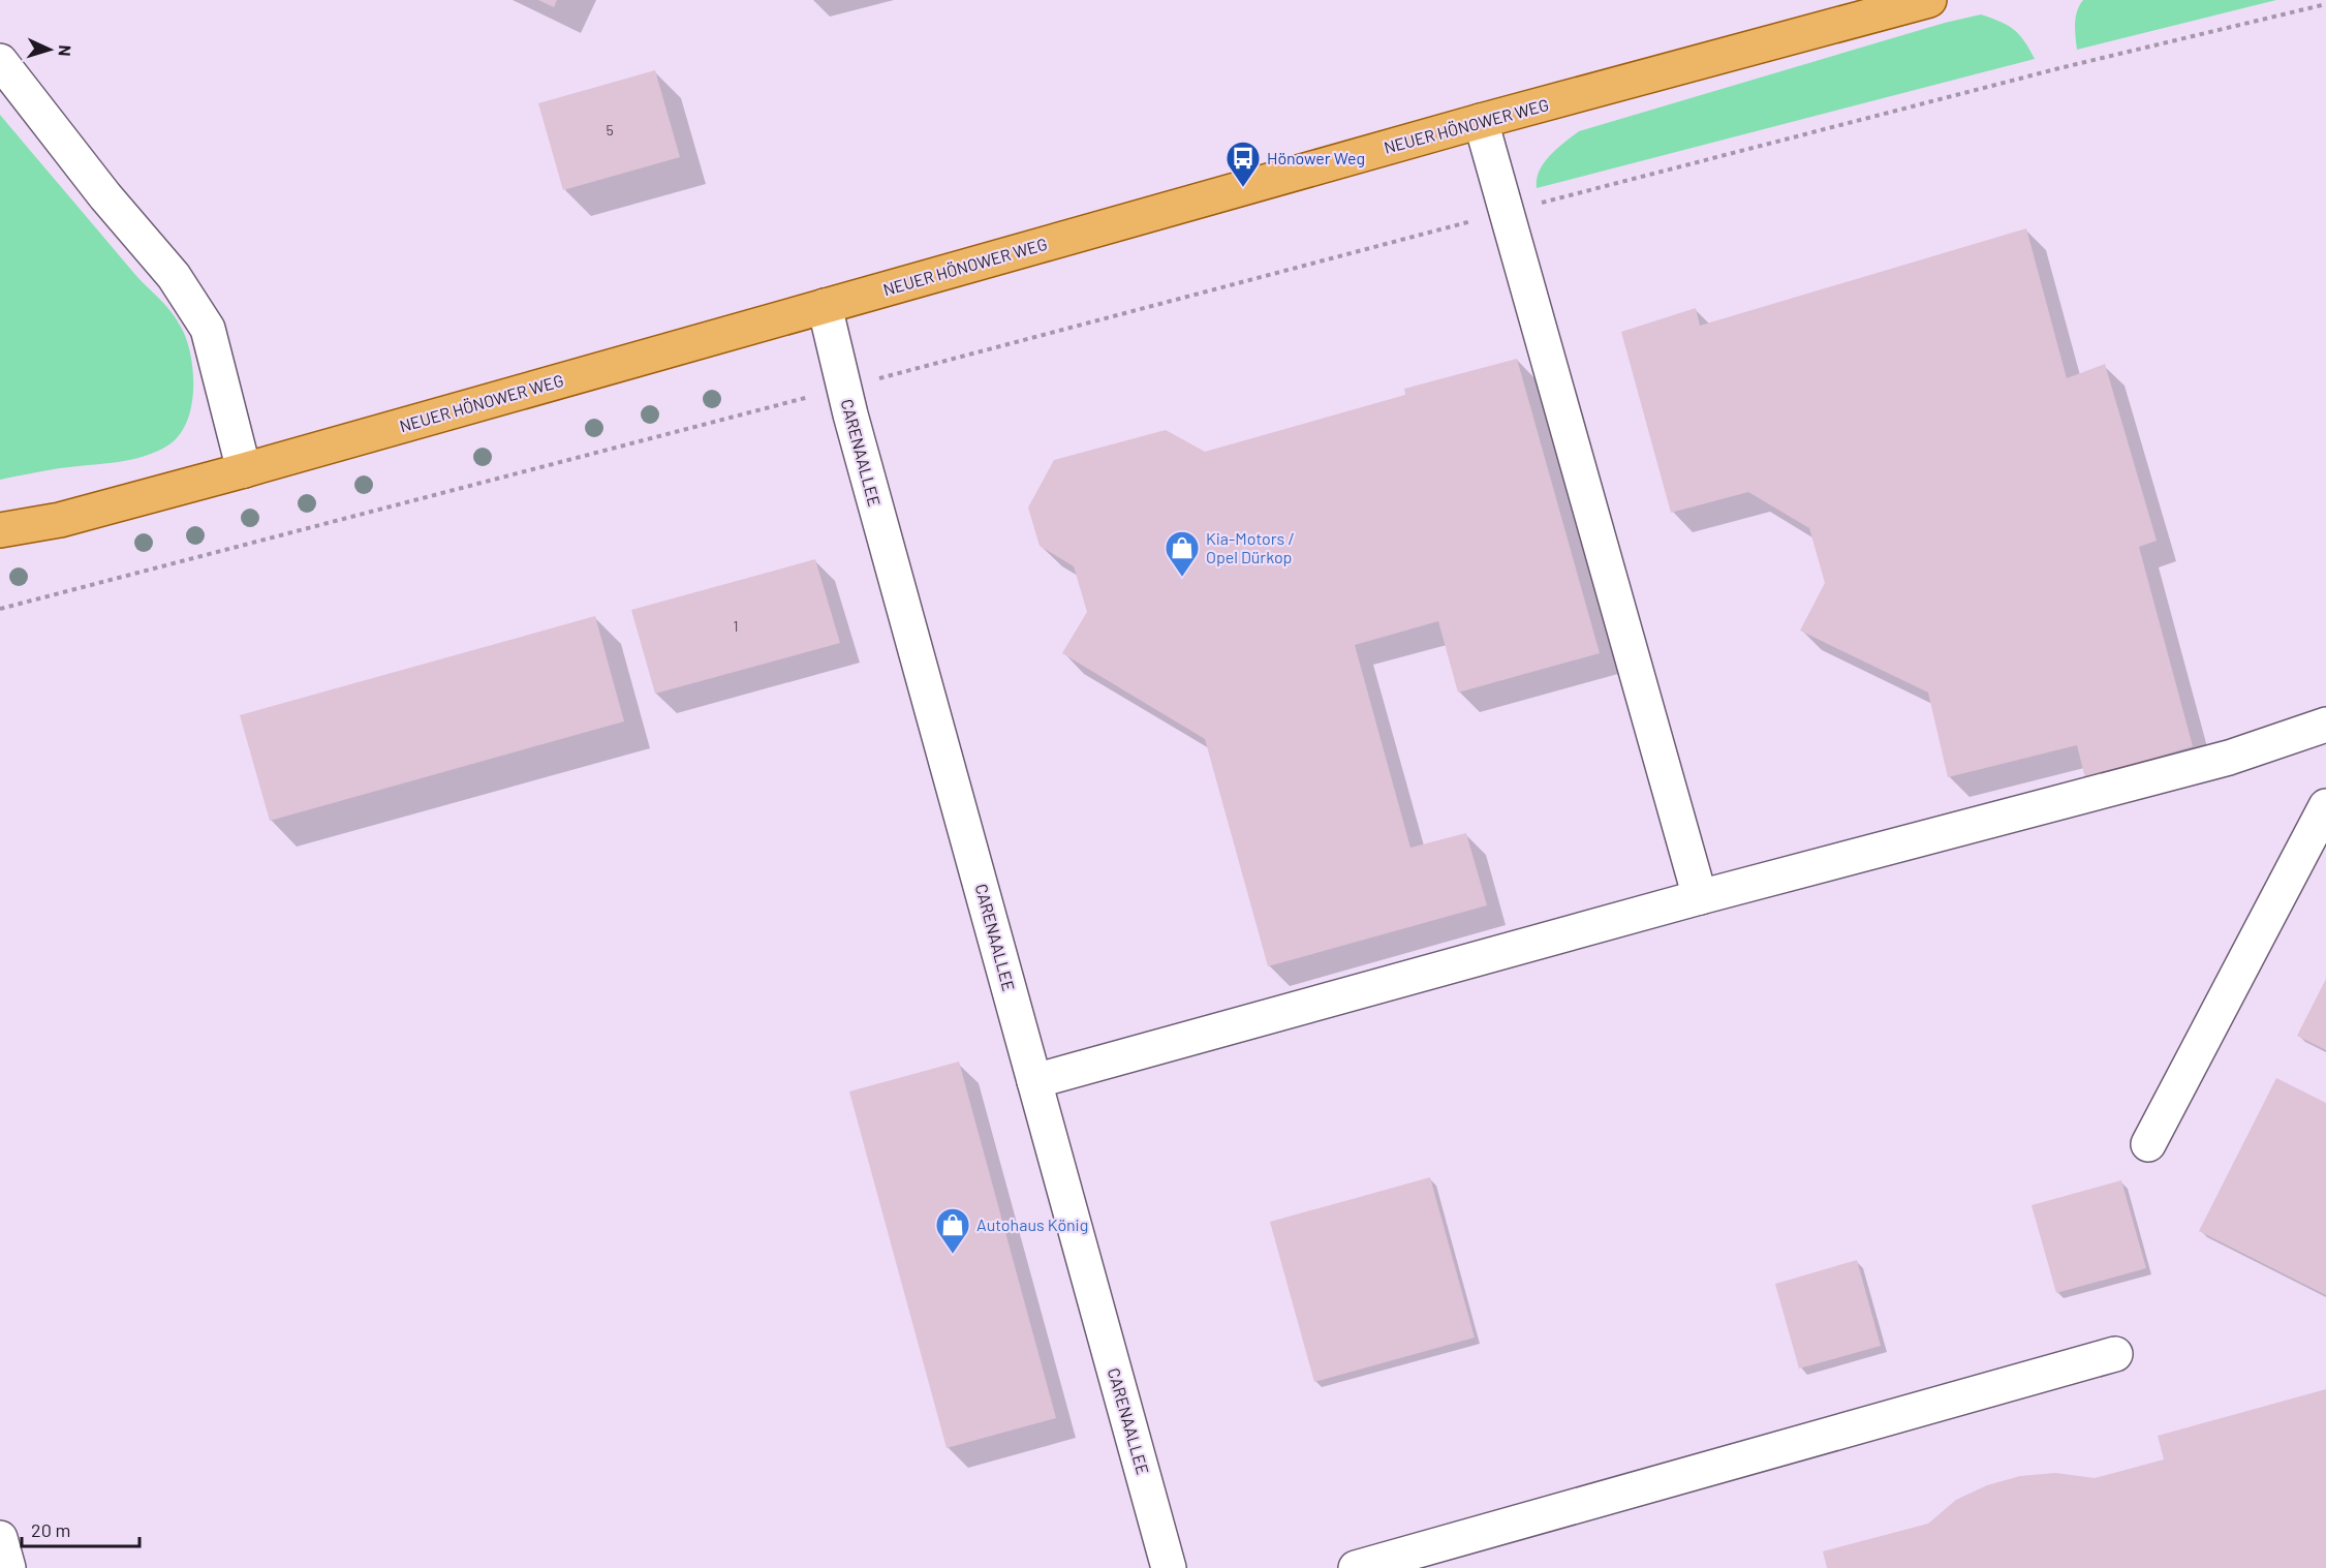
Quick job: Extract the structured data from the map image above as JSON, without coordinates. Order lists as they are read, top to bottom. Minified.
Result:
{"streets":{"main road":["NEUER HÖNOWER WEG"],"street":["CARENAALLEE"]},"crossings":[["NEUER HÖNOWER WEG","CARENAALLEE"]],"places":{"bus stop":["Hönower Weg"],"shop":["Kia-Motors / Opel Dürkop","Autohaus König"]},"house_numbers":["5","1"],"scale_bar":"20 m","north":"right"}
